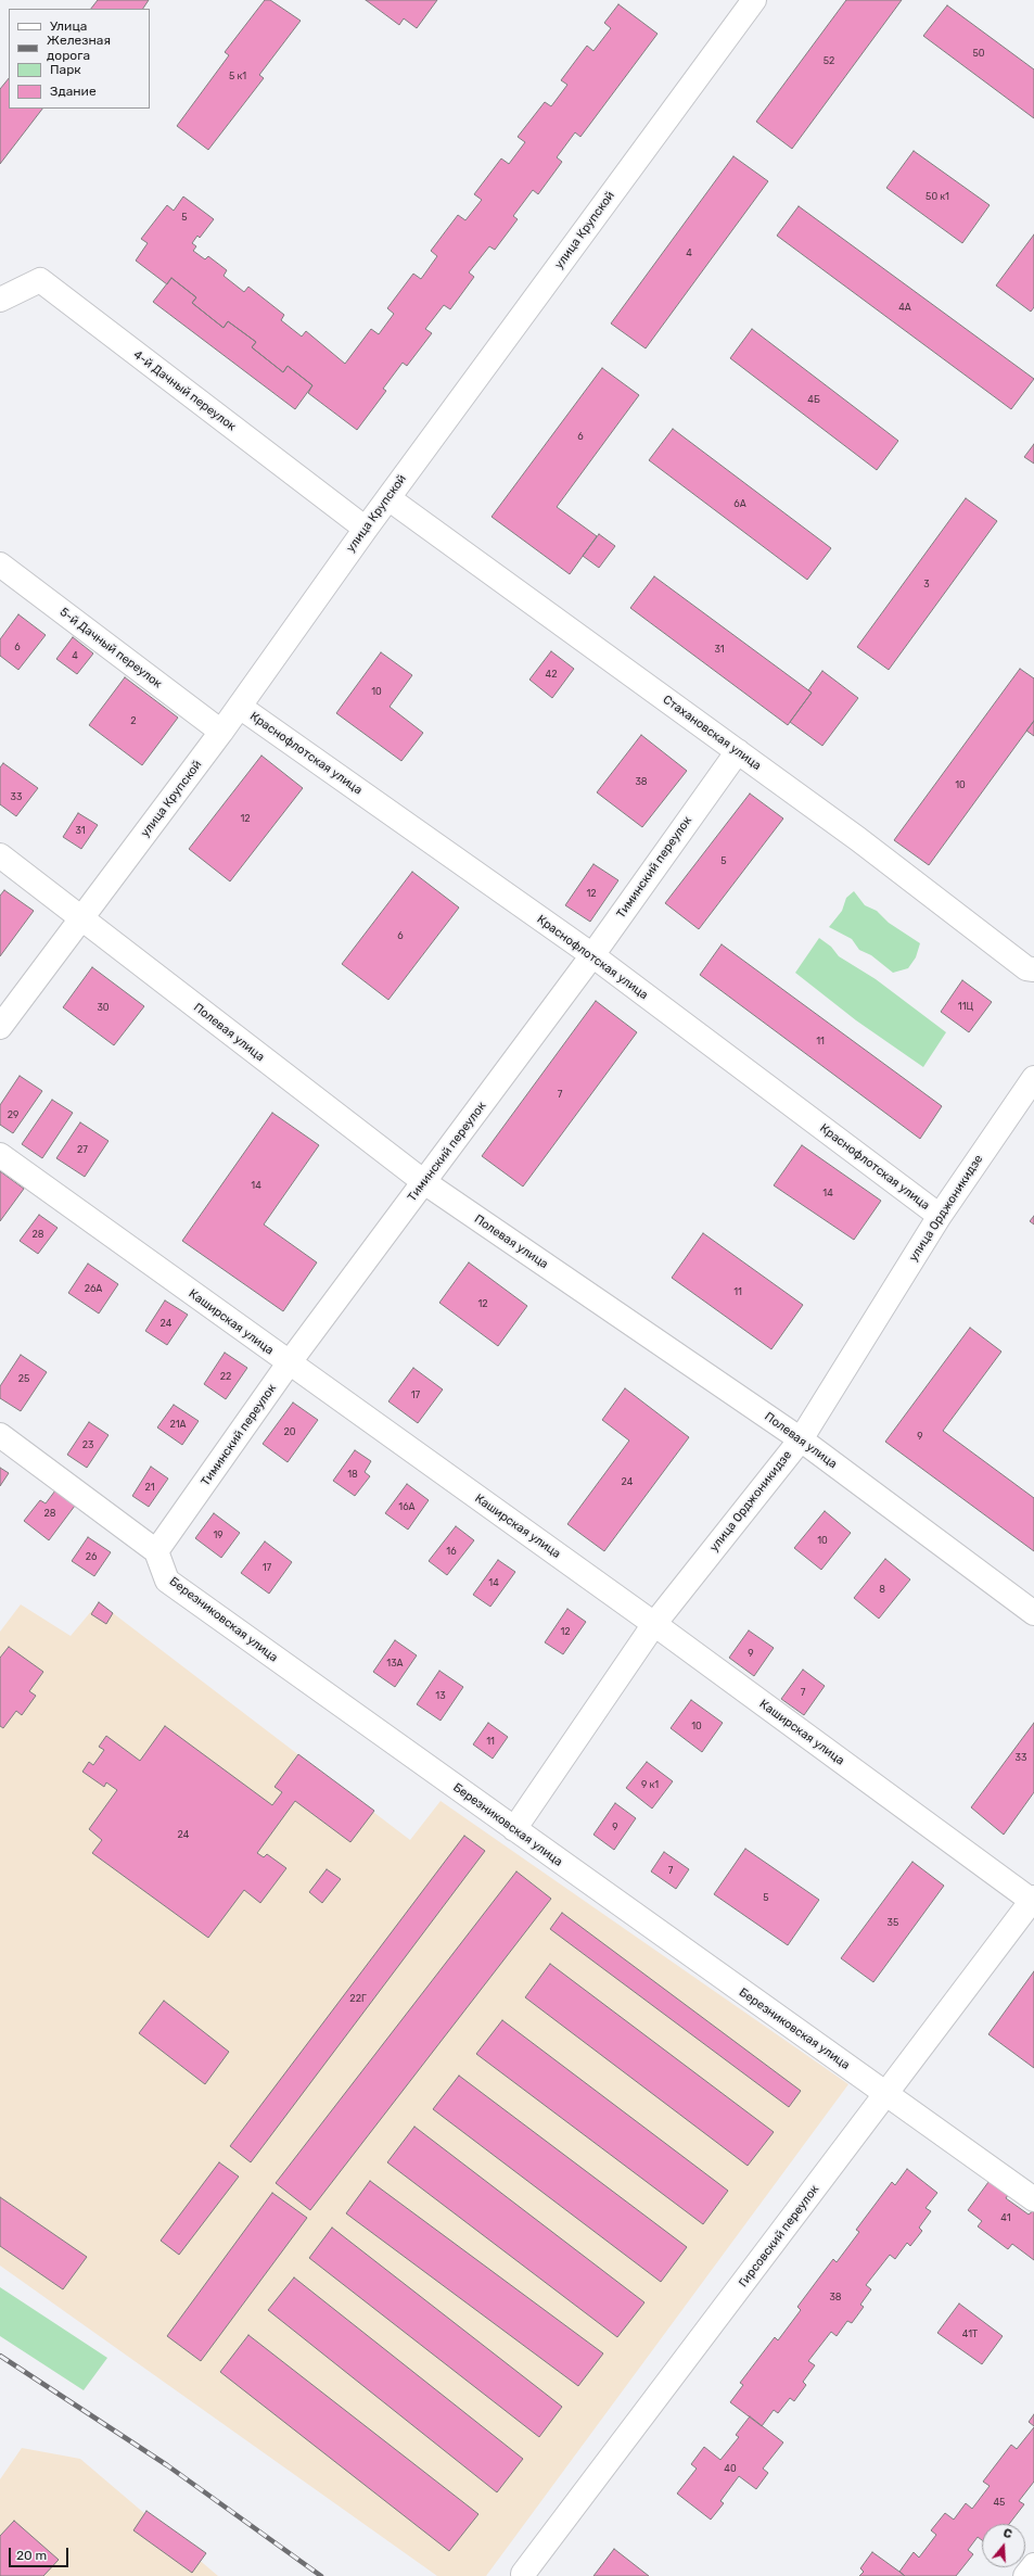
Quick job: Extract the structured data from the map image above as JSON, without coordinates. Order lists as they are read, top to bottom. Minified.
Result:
{"streets":{"street":["улица Крупской","4-й Дачный переулок","5-й Дачный переулок","Стахановская улица","Краснофлотская улица","Тиминский переулок","Полевая улица","улица Орджоникидзе","Каширская улица","Березниковская улица","Гирсовский переулок"]},"crossings":[["улица Крупской","4-й Дачный переулок"],["улица Крупской","5-й Дачный переулок"],["улица Крупской","Стахановская улица"],["улица Крупской","Краснофлотская улица"],["улица Крупской","Полевая улица"],["Стахановская улица","Тиминский переулок"],["Краснофлотская улица","Тиминский переулок"],["Краснофлотская улица","улица Орджоникидзе"],["Тиминский переулок","Полевая улица"],["Тиминский переулок","Каширская улица"],["Тиминский переулок","Березниковская улица"],["Полевая улица","улица Орджоникидзе"],["улица Орджоникидзе","Каширская улица"],["улица Орджоникидзе","Березниковская улица"],["Каширская улица","Гирсовский переулок"],["Березниковская улица","Гирсовский переулок"]],"house_numbers":["50","52","5 к1","50 к1","5","4","4А","4Б","6","6А","3","6","31","4","42","10","2","38","10","33","12","31","5","12","6","11Ц","30","11","7","29","27","14","14","28","26А","11","12","24","22","25","17","21А","20","9","23","18","24","21","16А","28","19","10","16","26","17","14","8","12","9","13А","7","13","10","11","33","9 к1","9","24","7","5","35","22Г","41","38","41Т","40","45"],"legend":["Улица","Железная дорога","Парк","Здание"],"scale_bar":"20 m","north":"top"}
